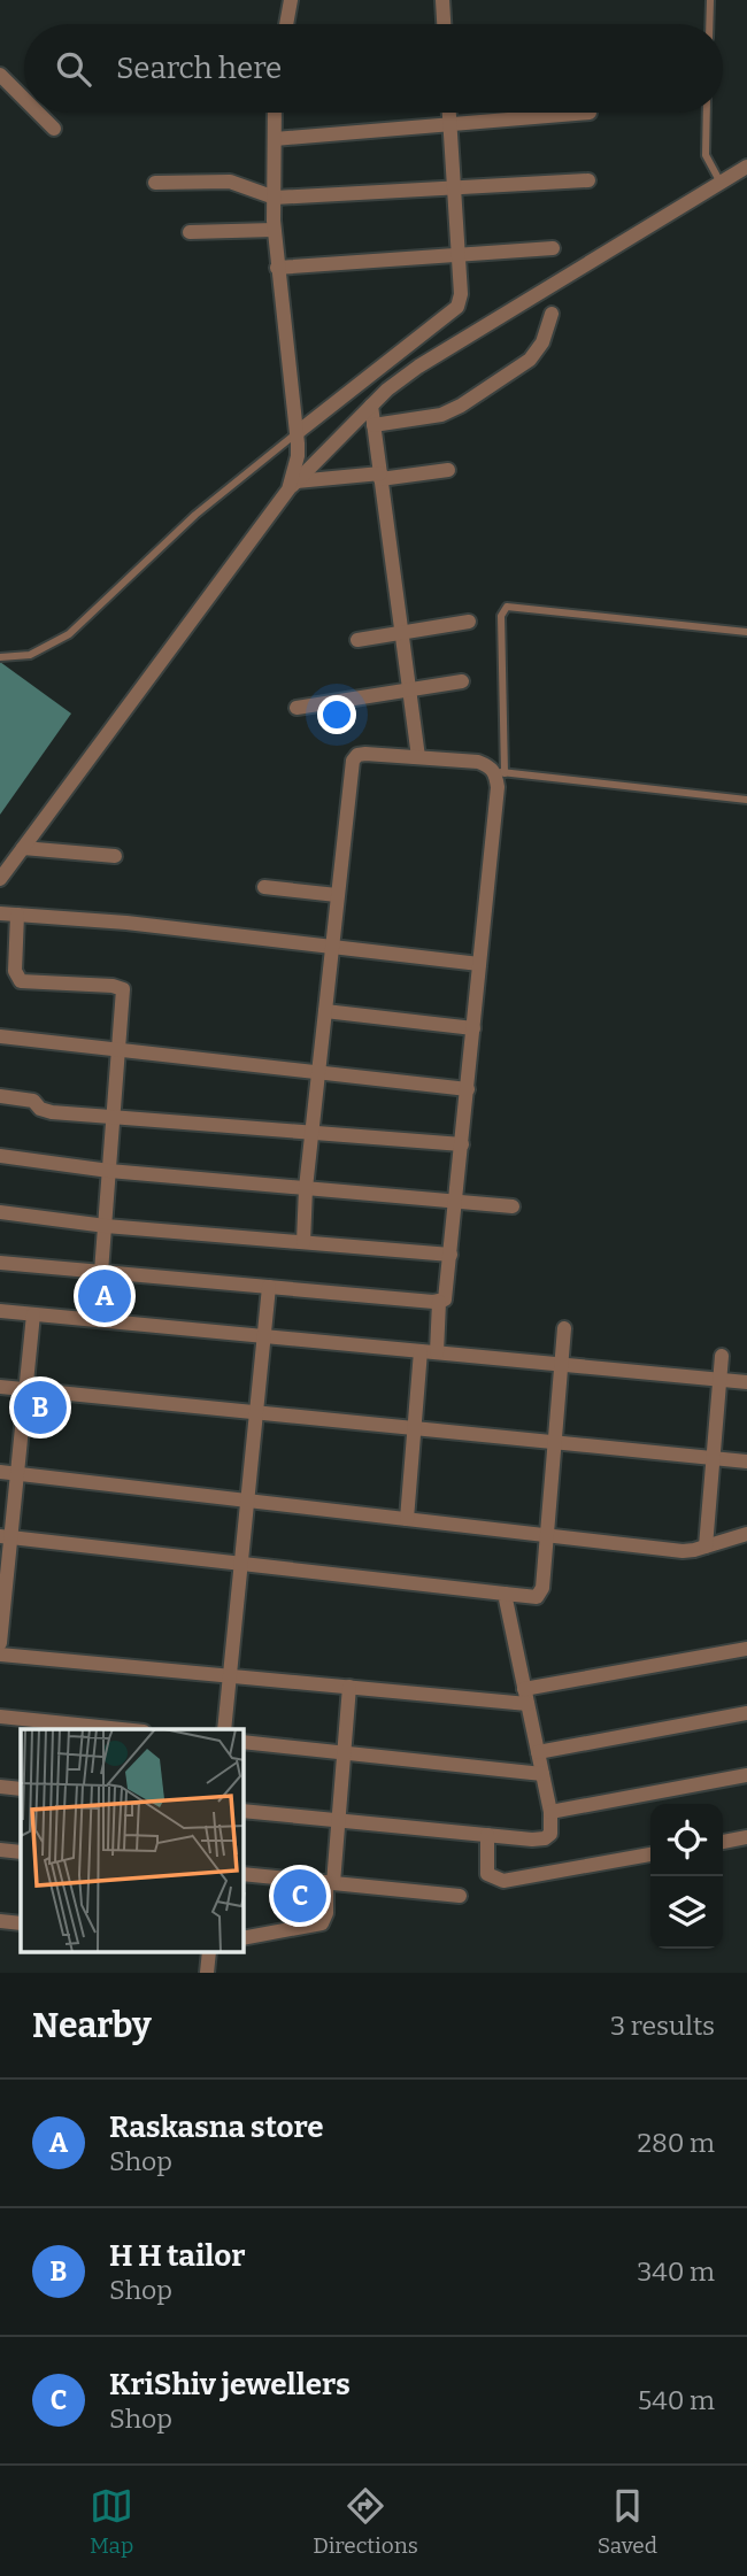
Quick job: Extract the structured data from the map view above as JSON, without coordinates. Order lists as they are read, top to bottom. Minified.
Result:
{"page":{"search":"Search here","pins":["A","B","C"],"heading":["Nearby","3 results"],"list":[{"mark":"A","name":"Raskasna store","note":"Shop","value":"280 m"},{"mark":"B","name":"H H tailor","note":"Shop","value":"340 m"},{"mark":"C","name":"KriShiv jewellers","note":"Shop","value":"540 m"}],"nav":["Map","Directions","Saved"]}}
